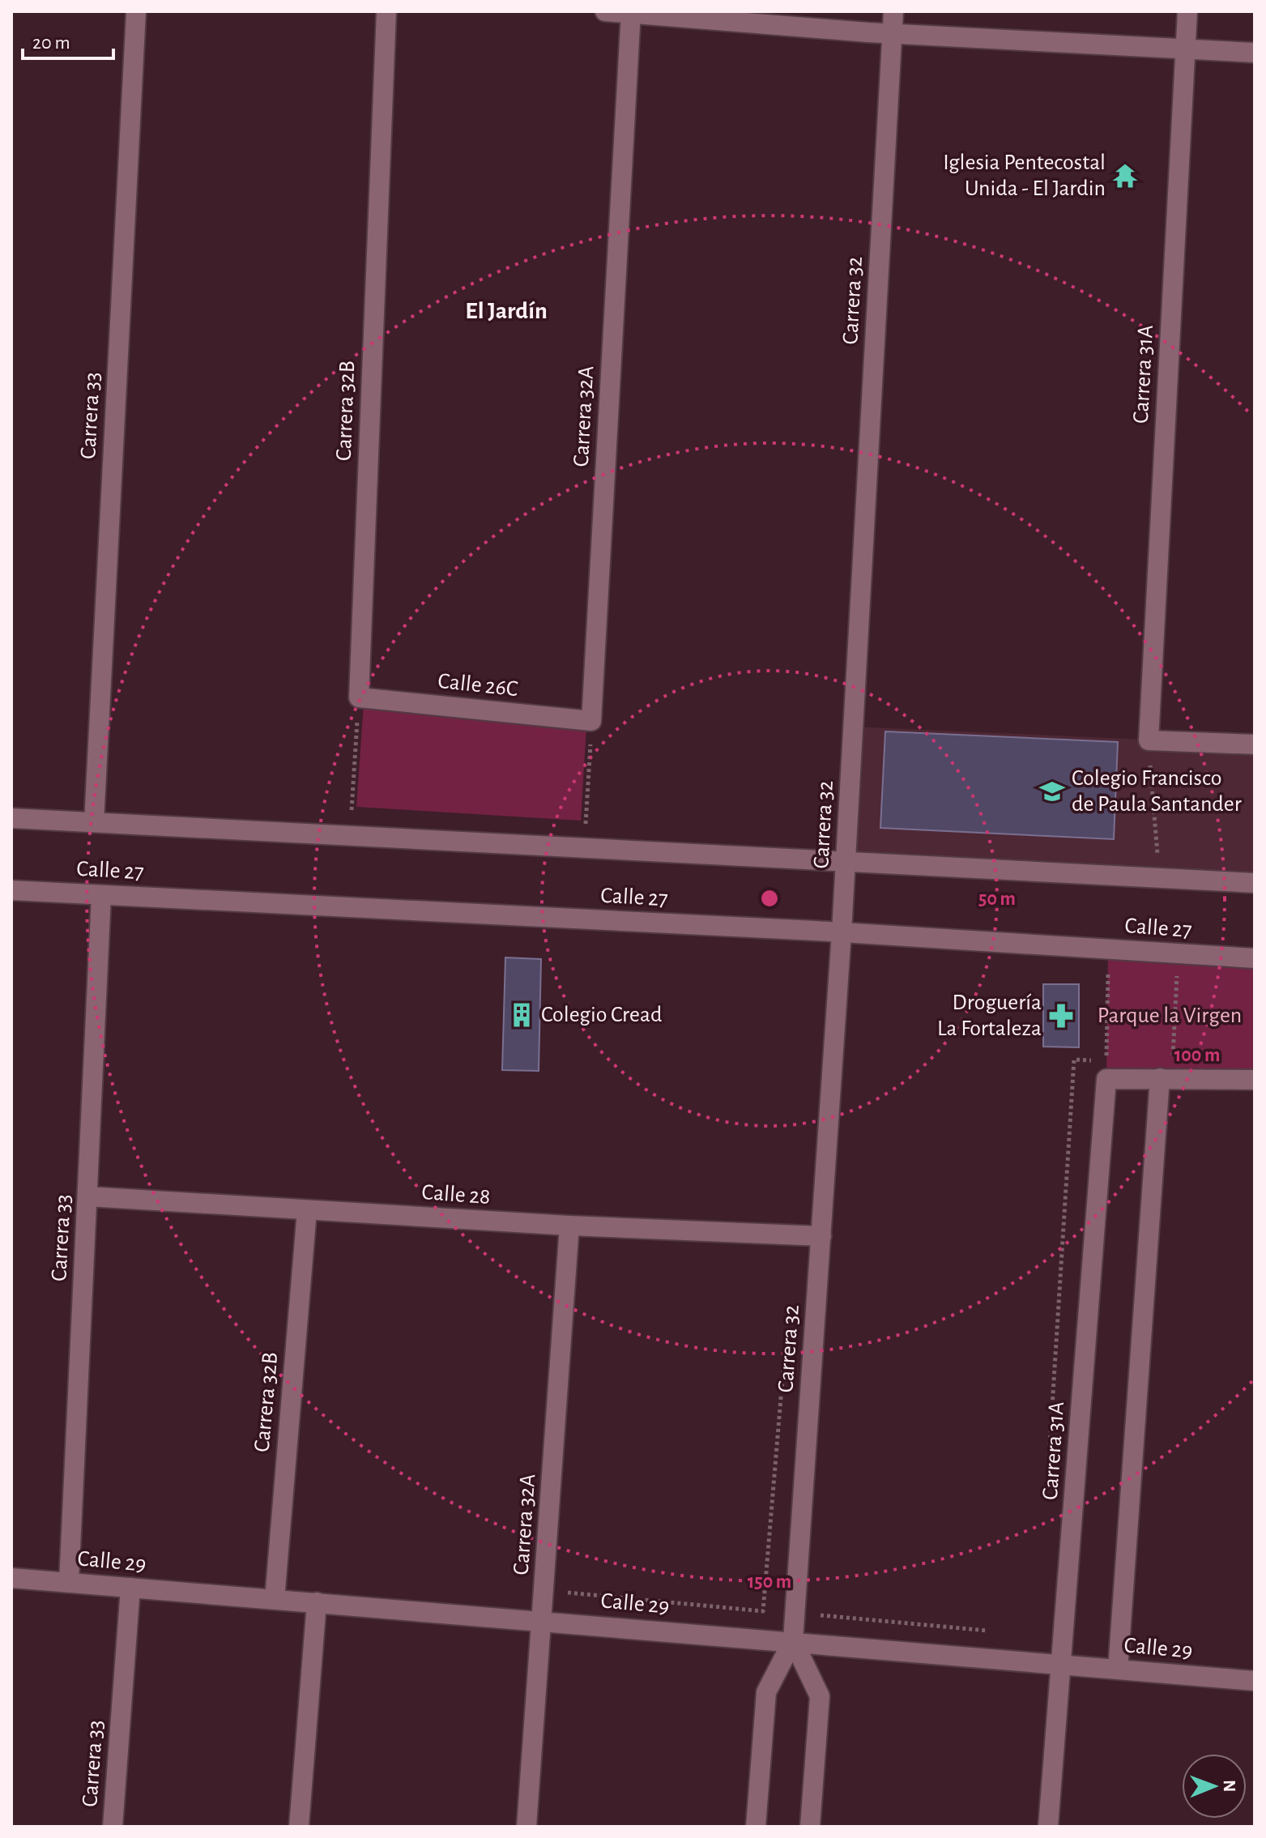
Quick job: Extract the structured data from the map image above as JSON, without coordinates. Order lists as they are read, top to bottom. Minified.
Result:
{"streets":{"street":["Carrera 32","Carrera 31A","Carrera 32B","Carrera 33","Carrera 32A","Calle 26C","Calle 27","Calle 28","Calle 29"]},"crossings":[["Carrera 32","Calle 27"],["Carrera 32","Calle 28"],["Carrera 32","Calle 29"],["Carrera 31A","Calle 29"],["Carrera 32B","Calle 26C"],["Carrera 32B","Calle 28"],["Carrera 32B","Calle 29"],["Carrera 33","Calle 27"],["Carrera 33","Calle 28"],["Carrera 33","Calle 29"],["Carrera 32A","Calle 26C"],["Carrera 32A","Calle 28"],["Carrera 32A","Calle 29"]],"districts":["El Jardín"],"parks":["Parque la Virgen"],"places":{"temple":["Iglesia Pentecostal Unida - El Jardin"],"school or university":["Colegio Francisco de Paula Santander"],"building":["Colegio Cread"],"pharmacy":["Droguería La Fortaleza"]},"scale_bar":"20 m","north":"right","rings":["50 m","100 m","150 m"]}
